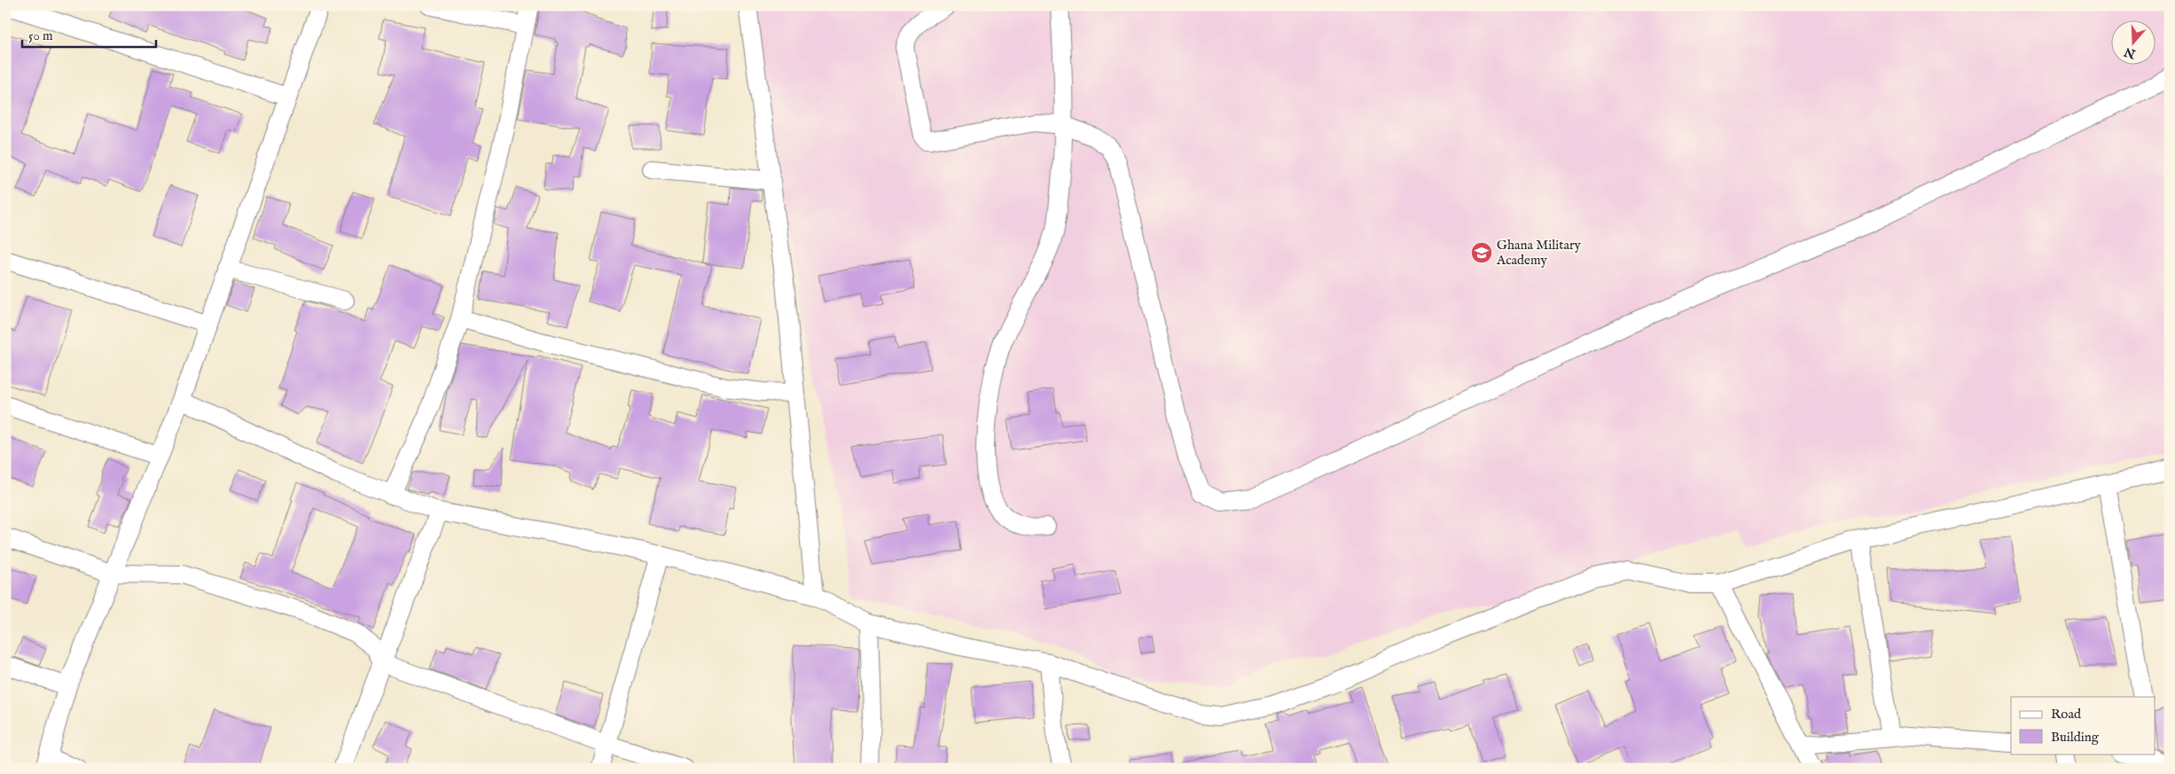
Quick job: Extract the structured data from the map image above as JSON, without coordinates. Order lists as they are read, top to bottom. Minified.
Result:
{"places":{"school or university":["Ghana Military Academy"]},"legend":["Road","Building"],"scale_bar":"50 m","north":"bottom"}
